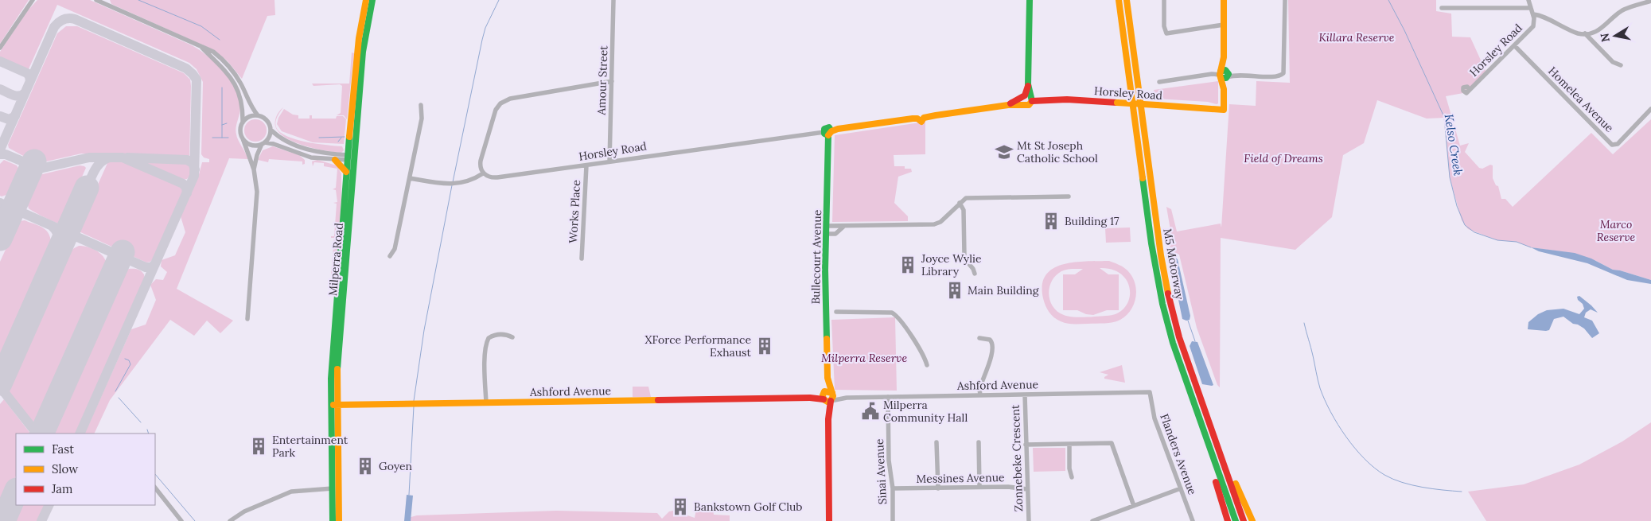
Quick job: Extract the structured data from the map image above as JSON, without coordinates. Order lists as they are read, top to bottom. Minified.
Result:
{"streets":{"main road":["Horsley Road","Bullecourt Avenue","Milperra Road","M5 Motorway","Ashford Avenue"],"street":["Amour Street","Homelea Avenue","Works Place","Flanders Avenue","Zonnebeke Crescent","Sinai Avenue","Messines Avenue"]},"crossings":[["Horsley Road","Amour Street"],["Horsley Road","Homelea Avenue"],["Horsley Road","Works Place"],["Horsley Road","Bullecourt Avenue"],["Bullecourt Avenue","Ashford Avenue"],["Milperra Road","Ashford Avenue"],["Ashford Avenue","Flanders Avenue"],["Ashford Avenue","Zonnebeke Crescent"],["Ashford Avenue","Sinai Avenue"],["Zonnebeke Crescent","Messines Avenue"],["Sinai Avenue","Messines Avenue"]],"water":["Kelso Creek"],"parks":["Killara Reserve","Field of Dreams","Marco Reserve","Milperra Reserve"],"places":{"school or university":["Mt St Joseph Catholic School"],"building":["Building 17","Joyce Wylie Library","Main Building","XForce Performance Exhaust","Entertainment Park","Goyen","Bankstown Golf Club"],"public building":["Milperra Community Hall"]},"legend":["Fast","Slow","Jam"],"north":"left"}
